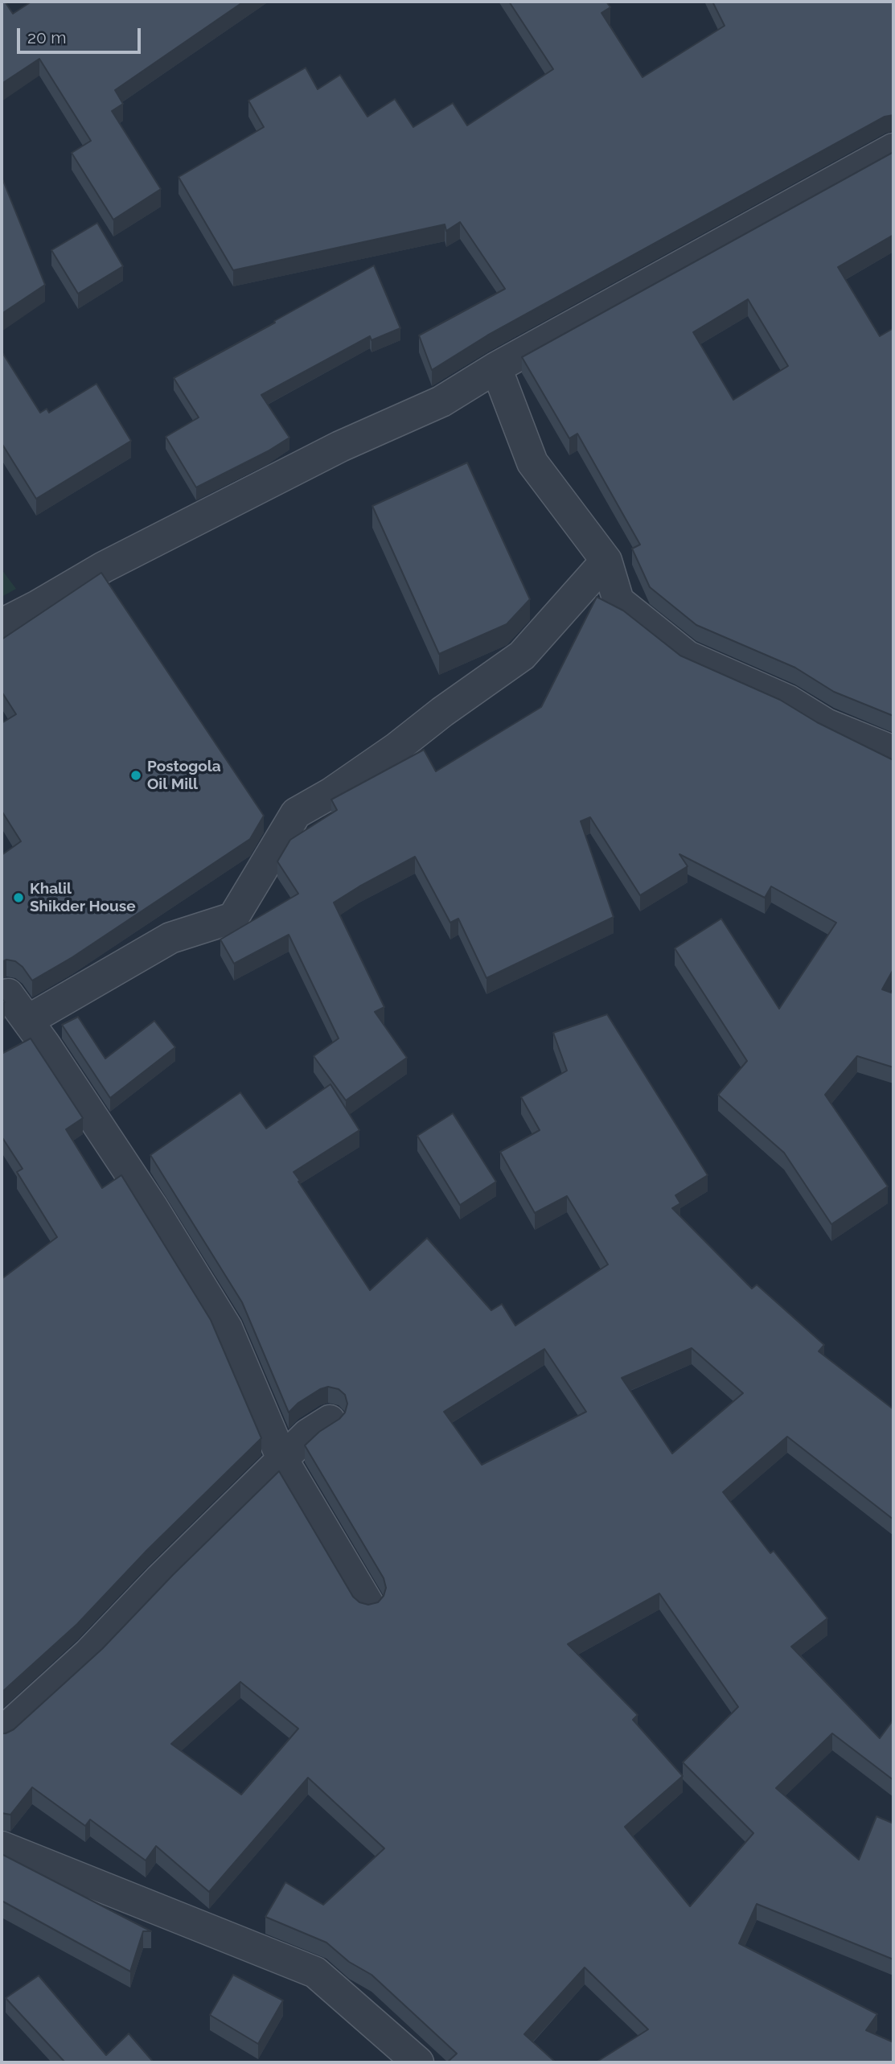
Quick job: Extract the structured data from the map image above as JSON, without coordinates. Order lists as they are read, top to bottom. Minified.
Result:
{"places":["Postogola Oil Mill","Khalil Shikder House"],"scale_bar":"20 m"}
